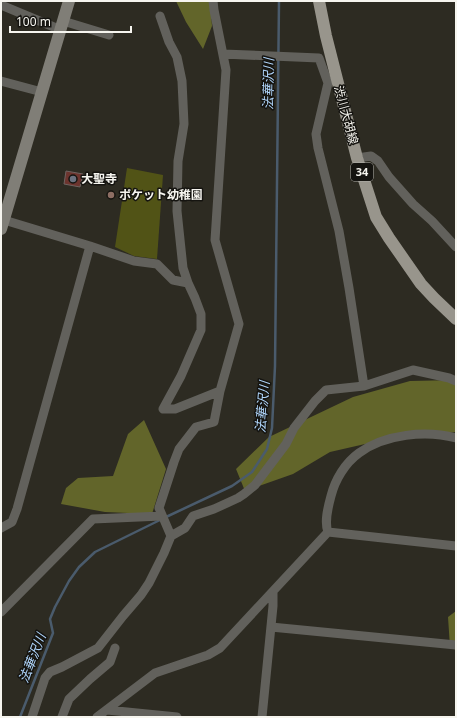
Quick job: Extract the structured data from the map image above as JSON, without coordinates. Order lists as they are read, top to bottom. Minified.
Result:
{"streets":{"main road":["渋川大胡線","34"]},"water":["法華沢川"],"places":["大聖寺","ポケット幼稚園"],"scale_bar":"100 m"}
